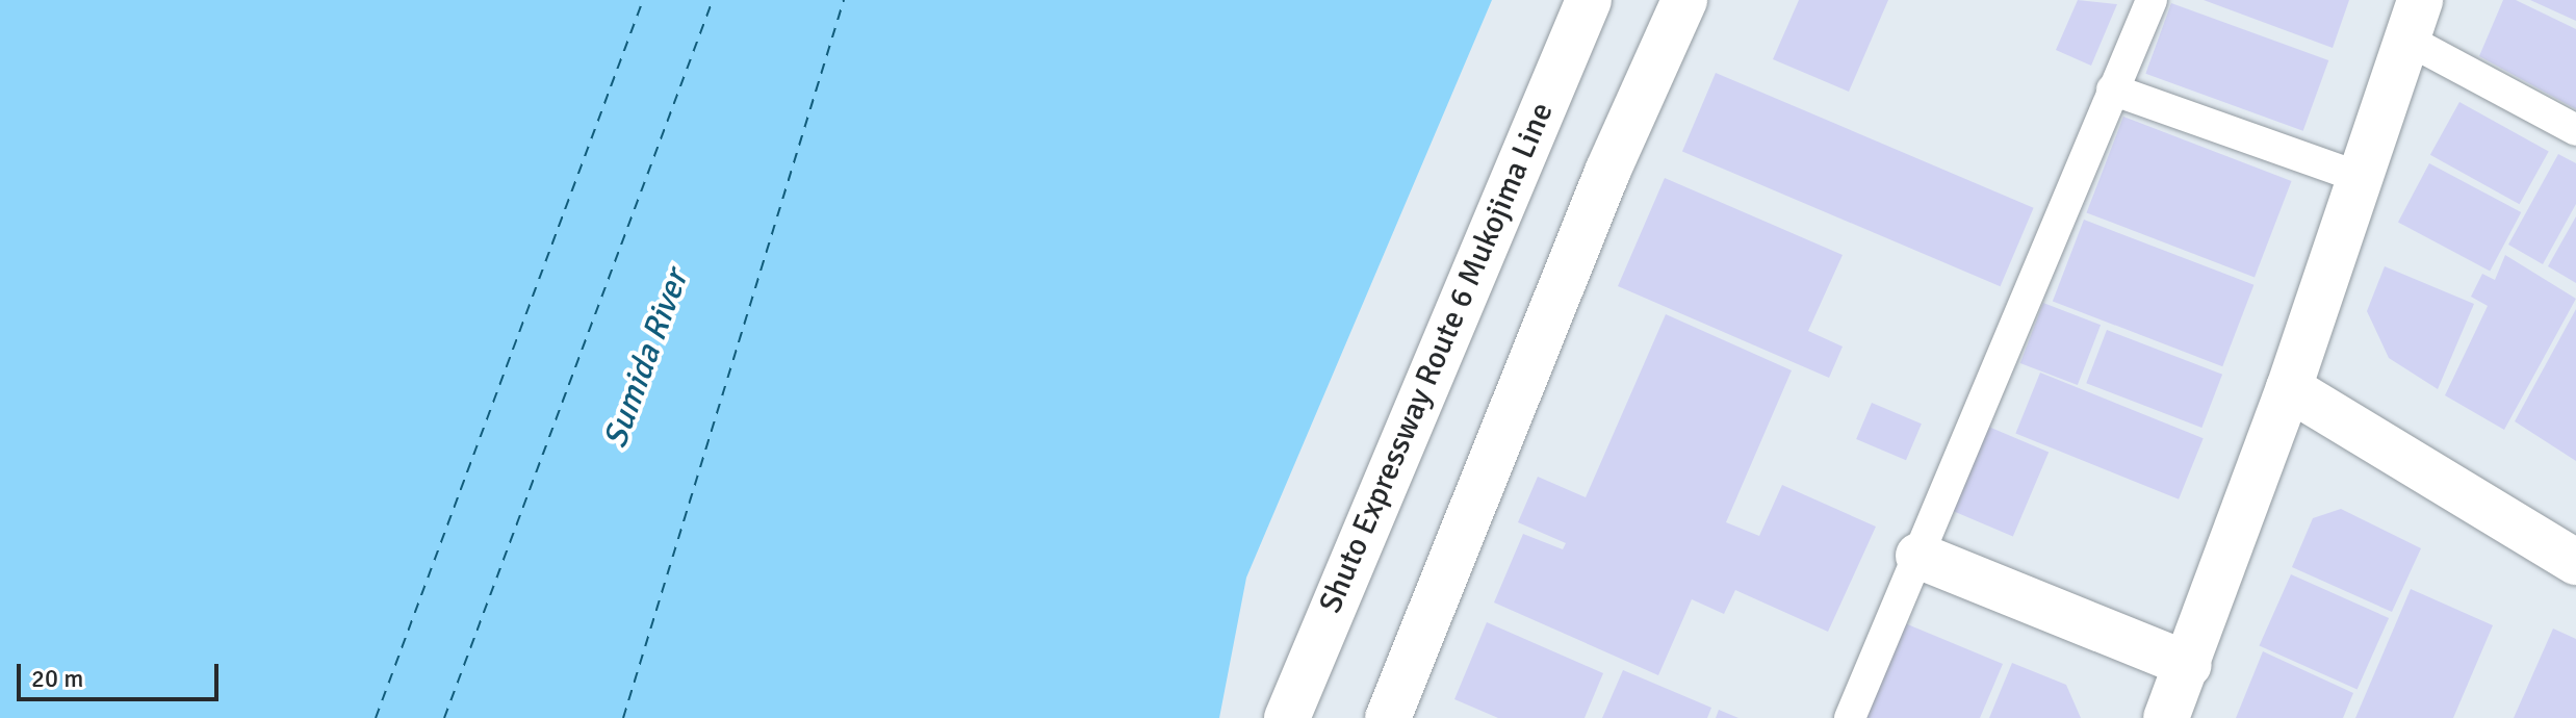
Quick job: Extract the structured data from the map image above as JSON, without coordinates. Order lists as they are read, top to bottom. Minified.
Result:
{"streets":{"main road":["Shuto Expressway Route 6 Mukojima Line"]},"water":["Sumida River"],"scale_bar":"20 m"}
